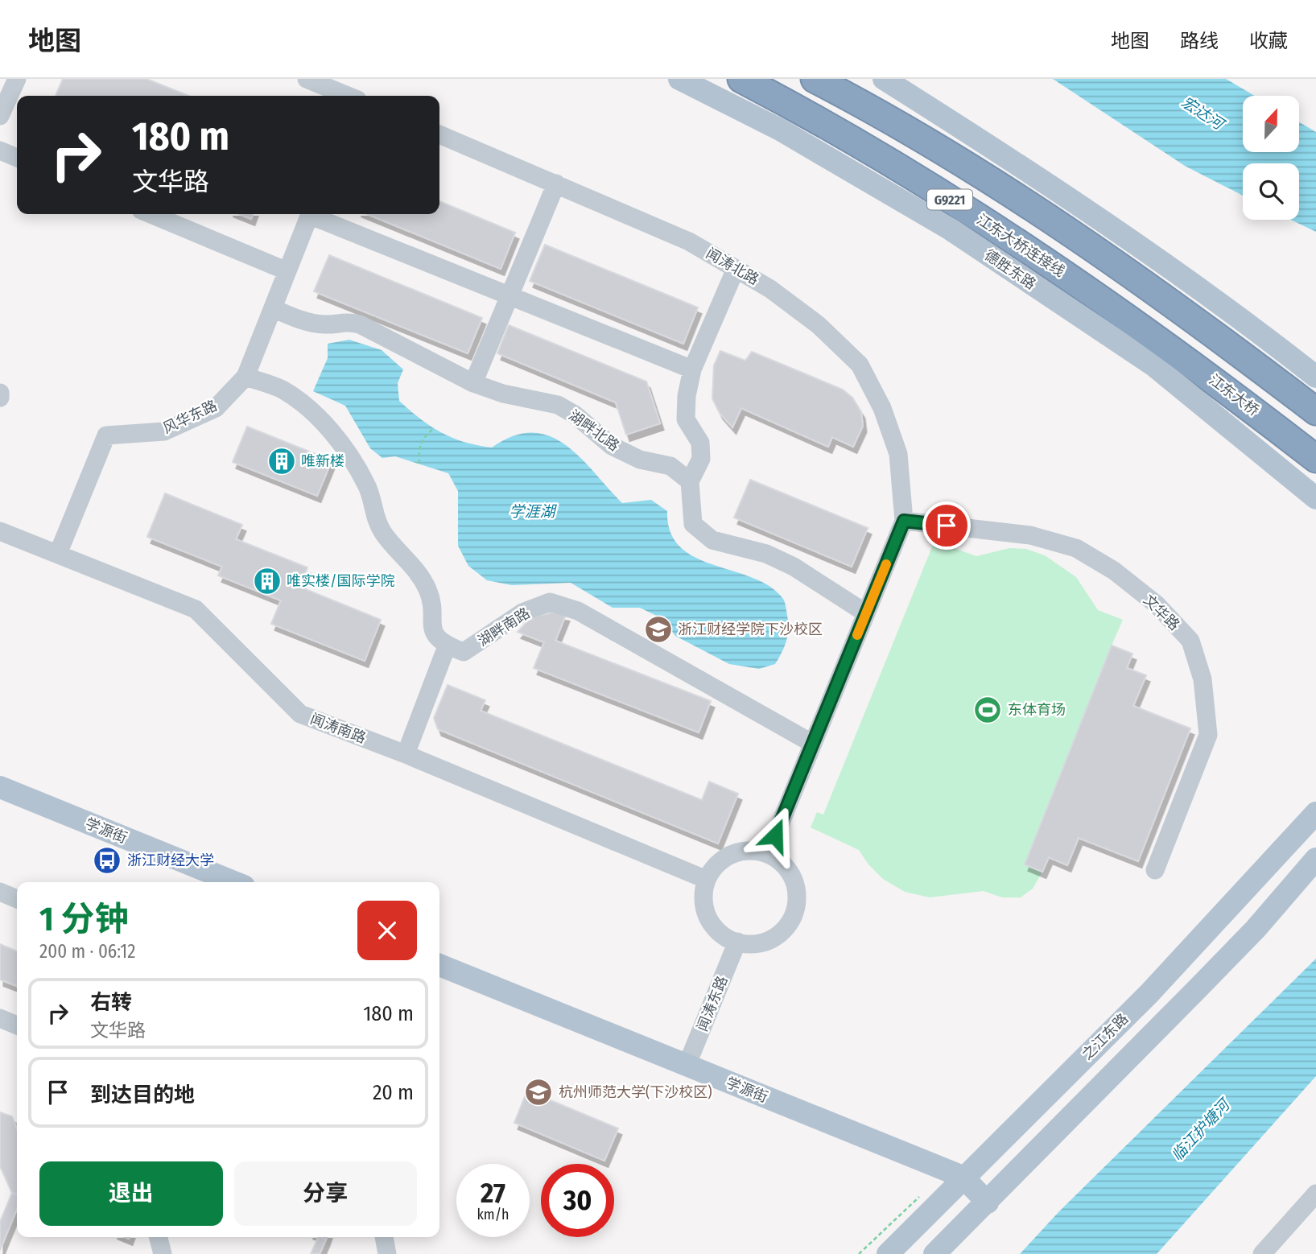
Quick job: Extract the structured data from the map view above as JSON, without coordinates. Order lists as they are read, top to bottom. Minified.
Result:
{"streets":{"highway":["G9221","江东大桥连接线","江东大桥"],"main road":["德胜东路","学源街","之江东路"],"street":["闻涛北路","风华东路","湖畔北路","文华路","湖畔南路","闻涛南路","闻涛东路"]},"crossings":[["江东大桥连接线","江东大桥"],["闻涛北路","文华路"],["风华东路","湖畔北路"],["风华东路","闻涛南路"],["闻涛南路","闻涛东路"],["学源街","闻涛东路"],["学源街","之江东路"]],"water":["宏达河","学涯湖","临江护塘河"],"places":{"building":["唯新楼","唯实楼/国际学院"],"school or university":["浙江财经学院下沙校区","杭州师范大学(下沙校区)"],"sports":["东体育场"],"bus stop":["浙江财经大学"]},"north":"top","page":{"header":"地图","nav":["地图","路线","收藏"],"turn":["180 m","文华路"],"heading":["1 分钟","200 m · 06:12"],"list":[{"name":"右转","note":"文华路","value":"180 m"},{"name":"到达目的地","value":"20 m"}],"buttons":["退出","分享"],"speed":"27 km/h","limit":"30"}}
